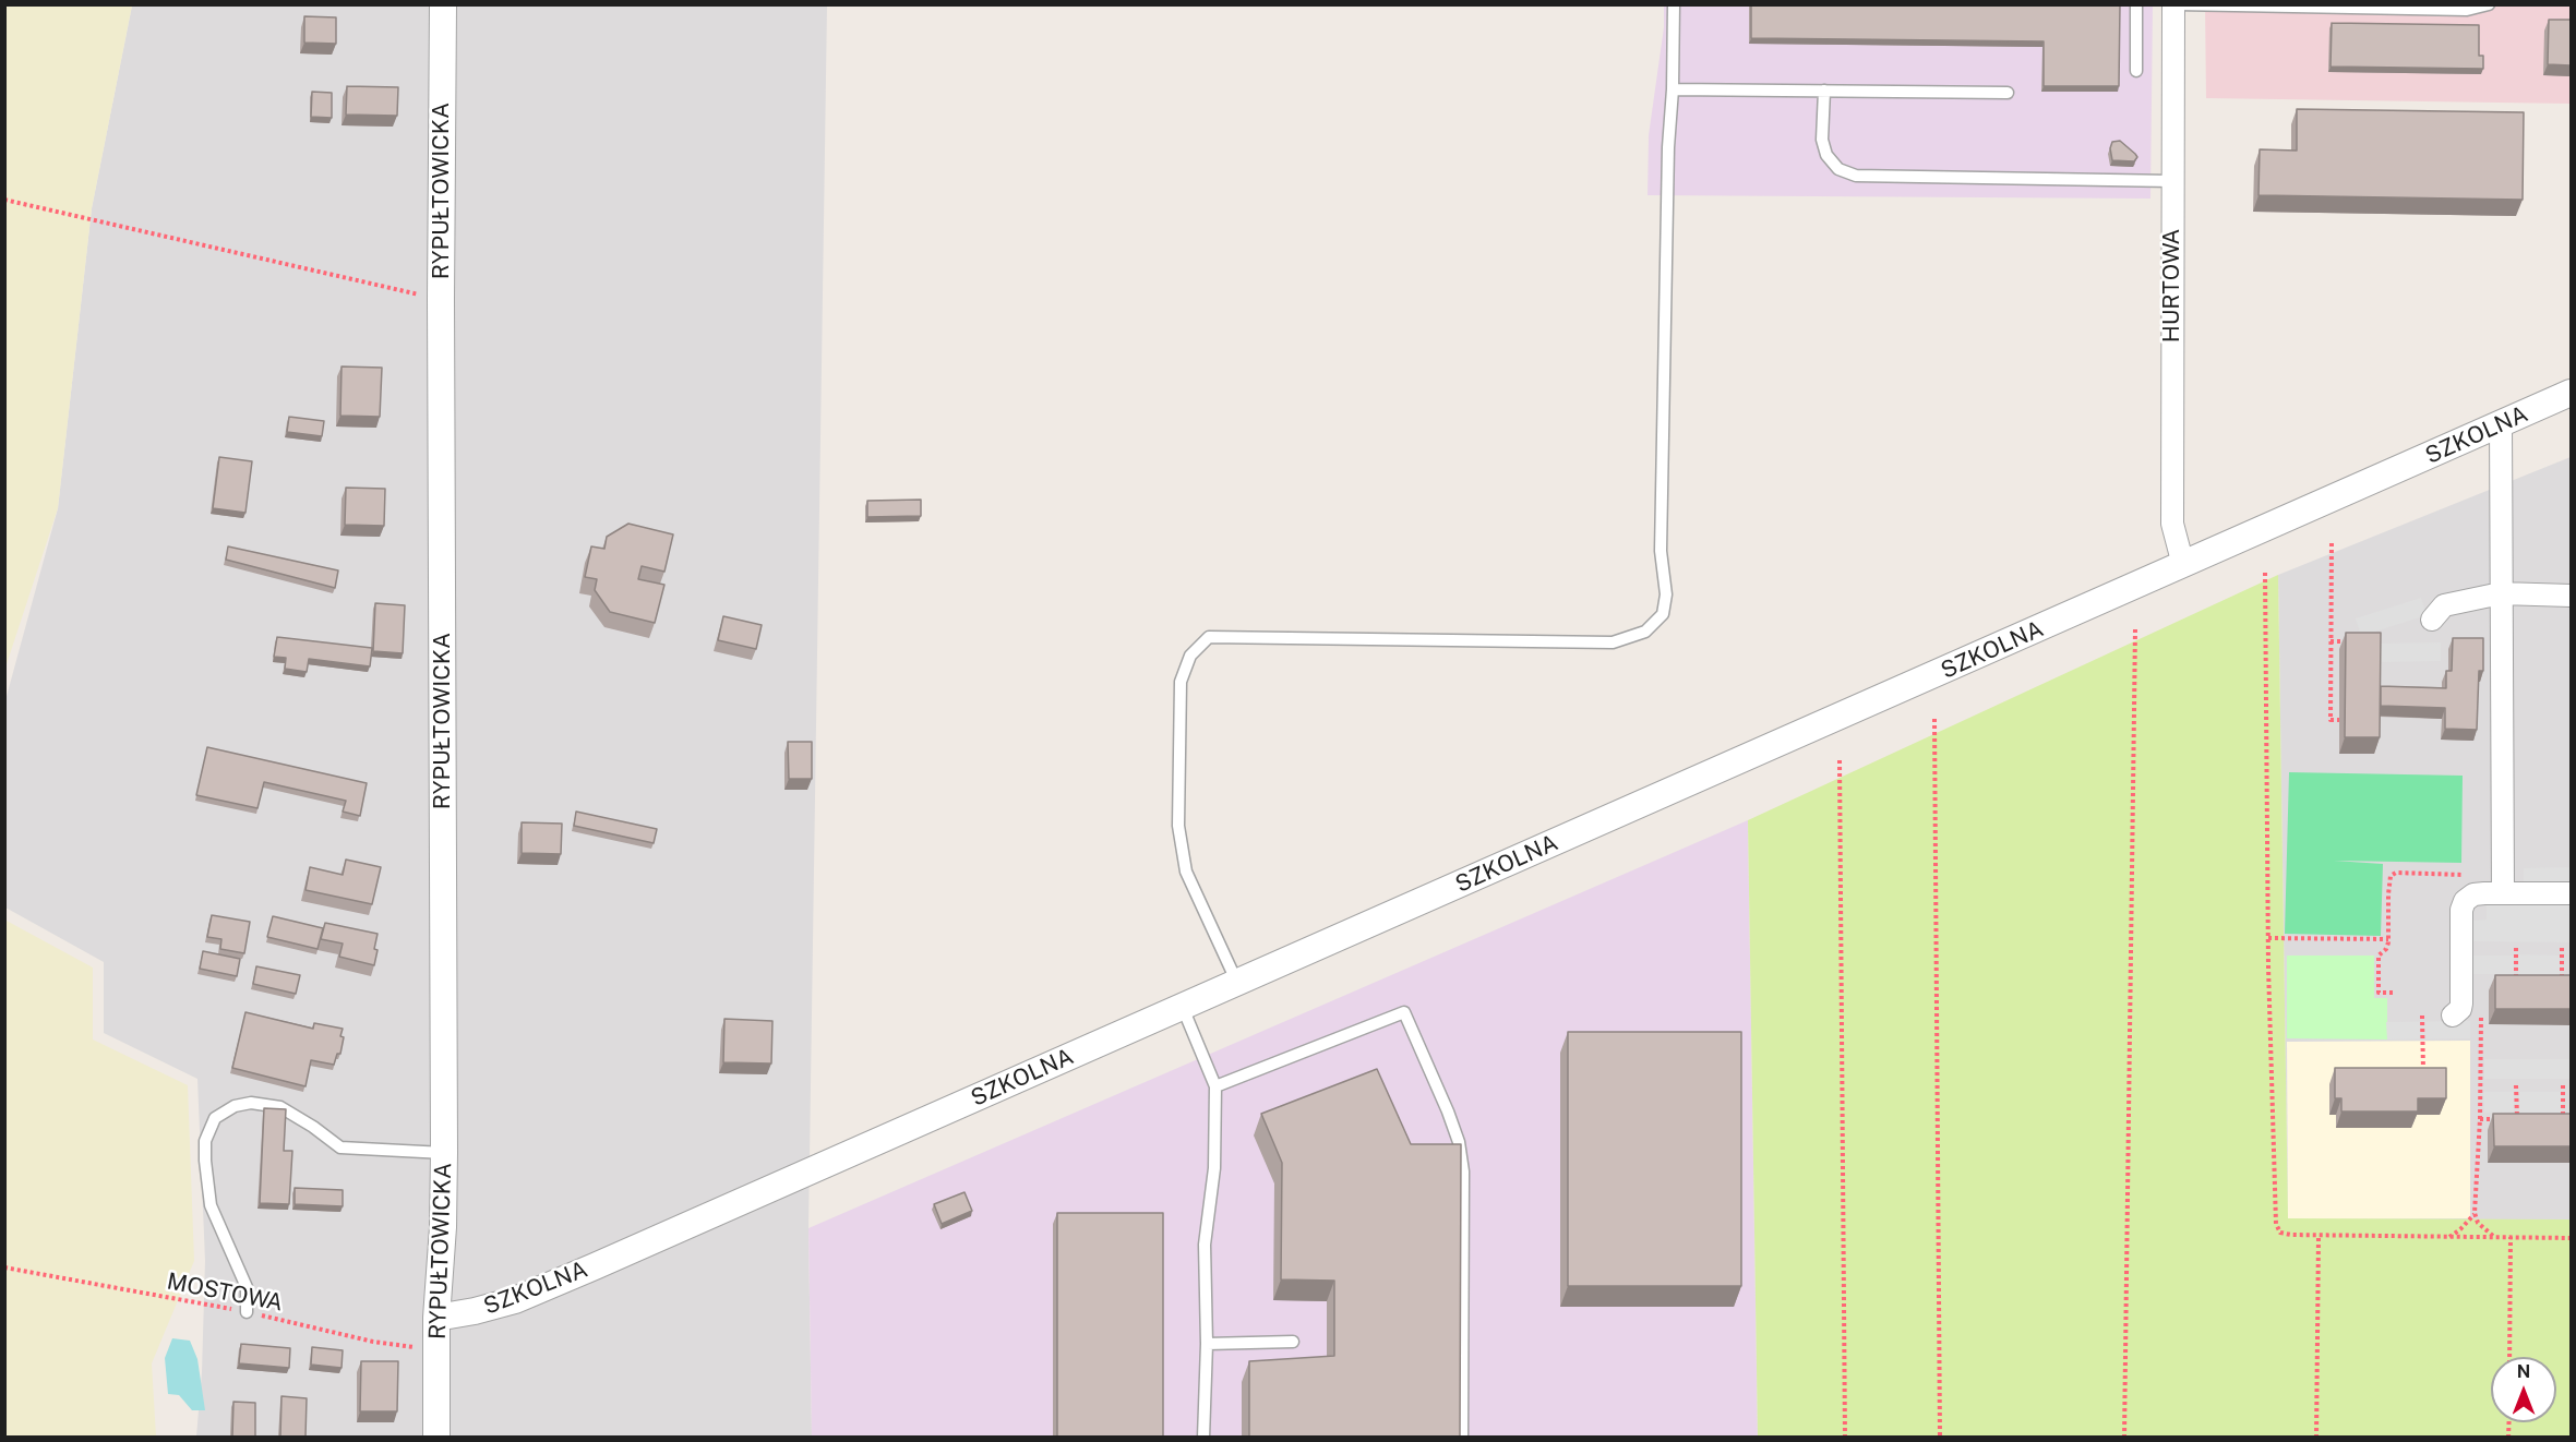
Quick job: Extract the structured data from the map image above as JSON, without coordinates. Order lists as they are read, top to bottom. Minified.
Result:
{"streets":{"street":["RYPUŁTOWICKA","HURTOWA","SZKOLNA"],"path":["MOSTOWA"]},"crossings":[["RYPUŁTOWICKA","SZKOLNA"],["RYPUŁTOWICKA","MOSTOWA"],["HURTOWA","SZKOLNA"]],"north":"top"}
